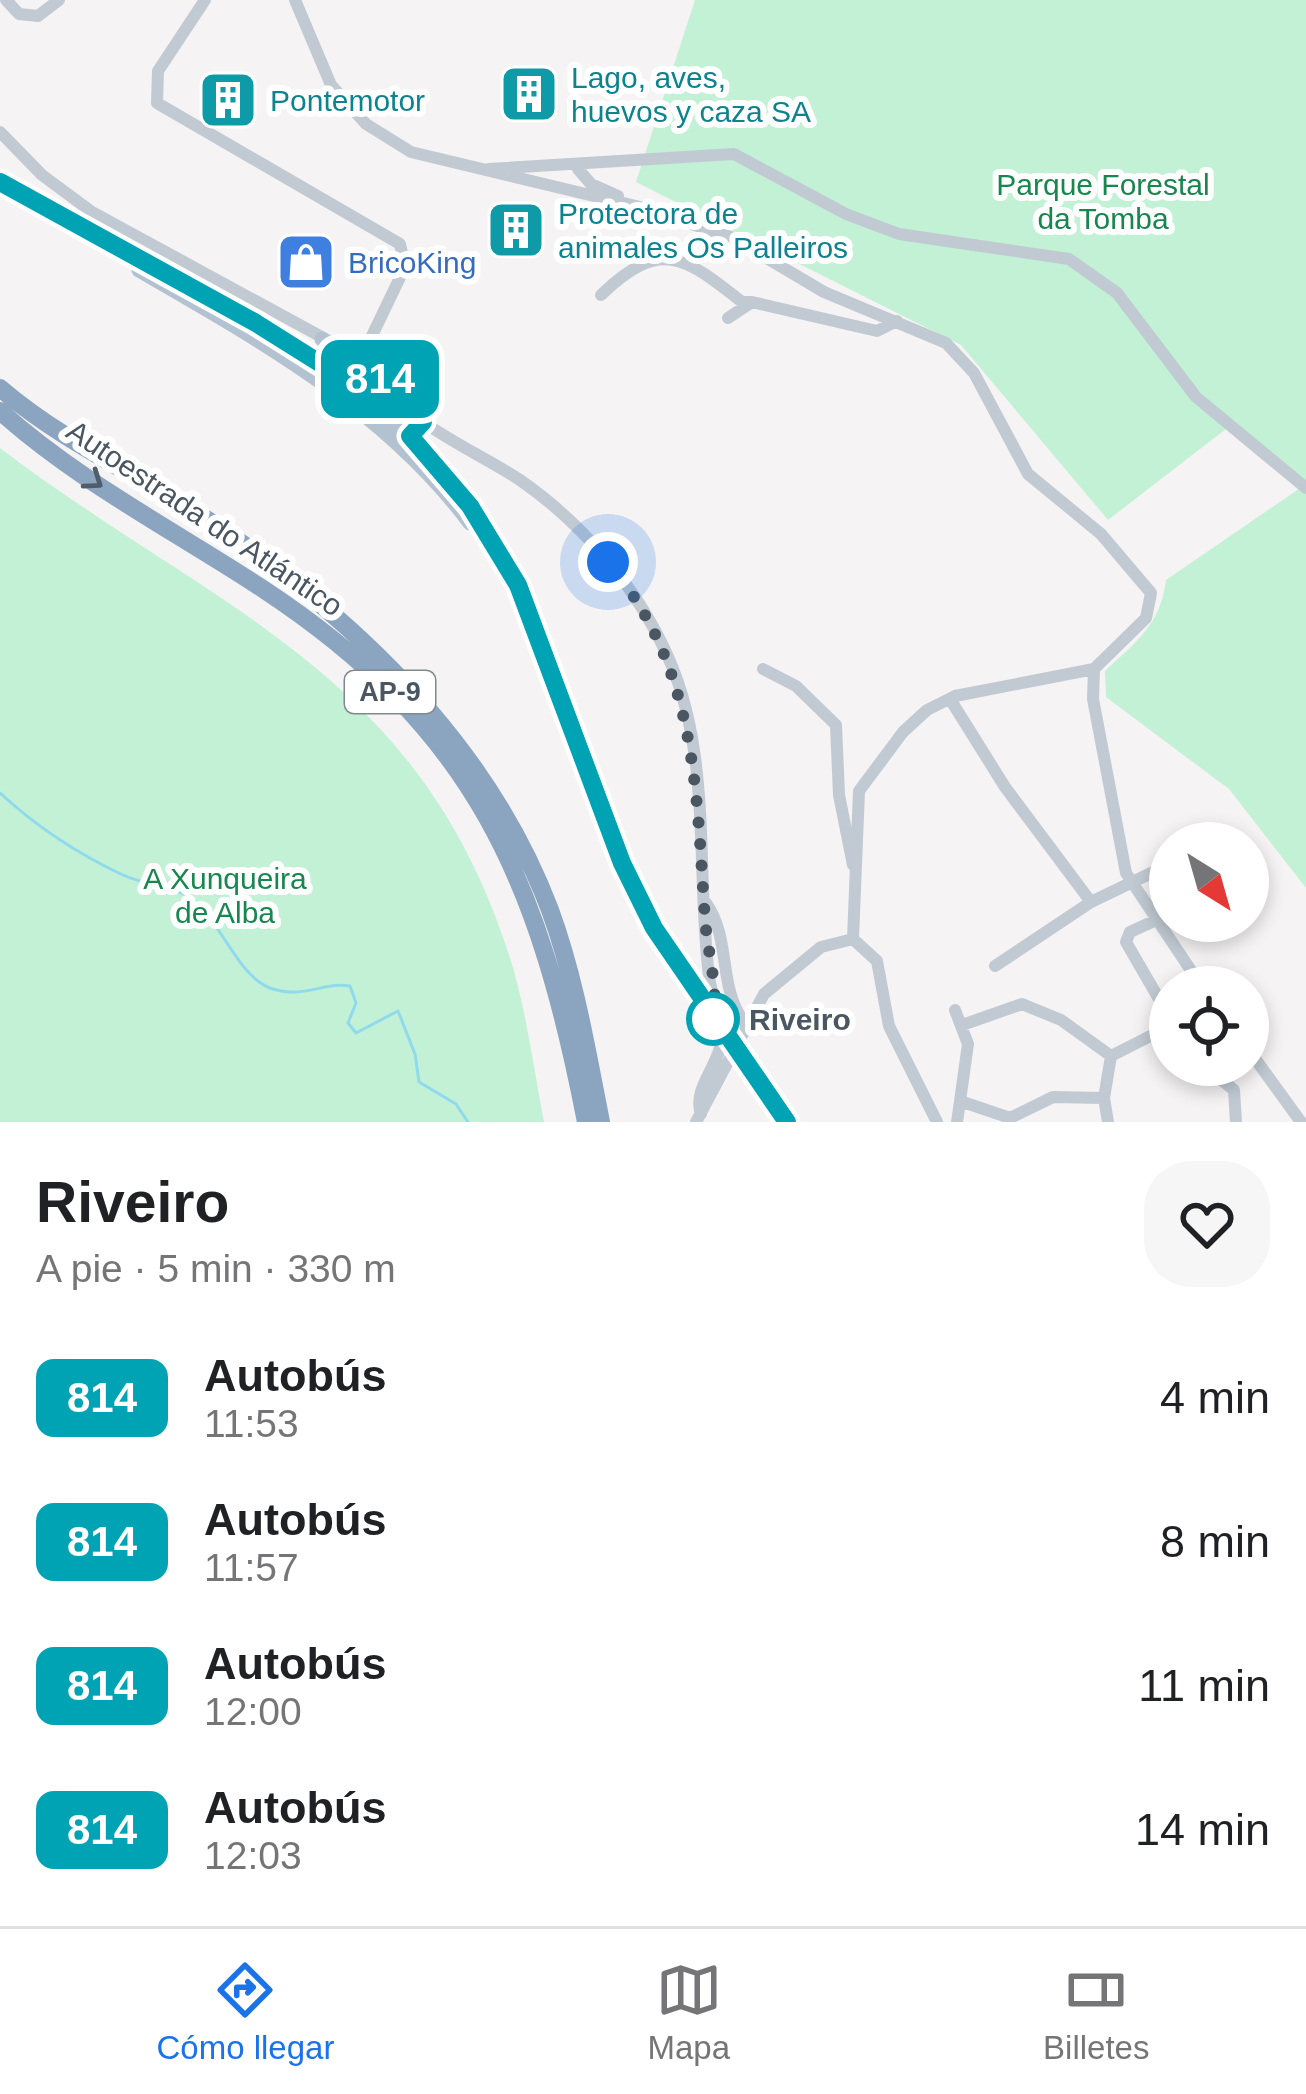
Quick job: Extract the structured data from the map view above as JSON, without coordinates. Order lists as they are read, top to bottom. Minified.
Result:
{"streets":{"highway":["Autoestrada do Atlántico","AP-9"]},"parks":["Parque Forestal da Tomba","A Xunqueira de Alba"],"places":{"building":["Lago, aves, huevos y caza SA","Pontemotor","Protectora de animales Os Palleiros"],"shop":["BricoKing"],"other":["Riveiro"]},"lines":["bus line 814"],"north":"bottom right","page":{"on_map":"814","heading":["Riveiro","A pie · 5 min · 330 m"],"list":[{"mark":"814","name":"Autobús","note":"11:53","value":"4 min"},{"mark":"814","name":"Autobús","note":"11:57","value":"8 min"},{"mark":"814","name":"Autobús","note":"12:00","value":"11 min"},{"mark":"814","name":"Autobús","note":"12:03","value":"14 min"}],"tabs":["Cómo llegar","Mapa","Billetes"]}}
